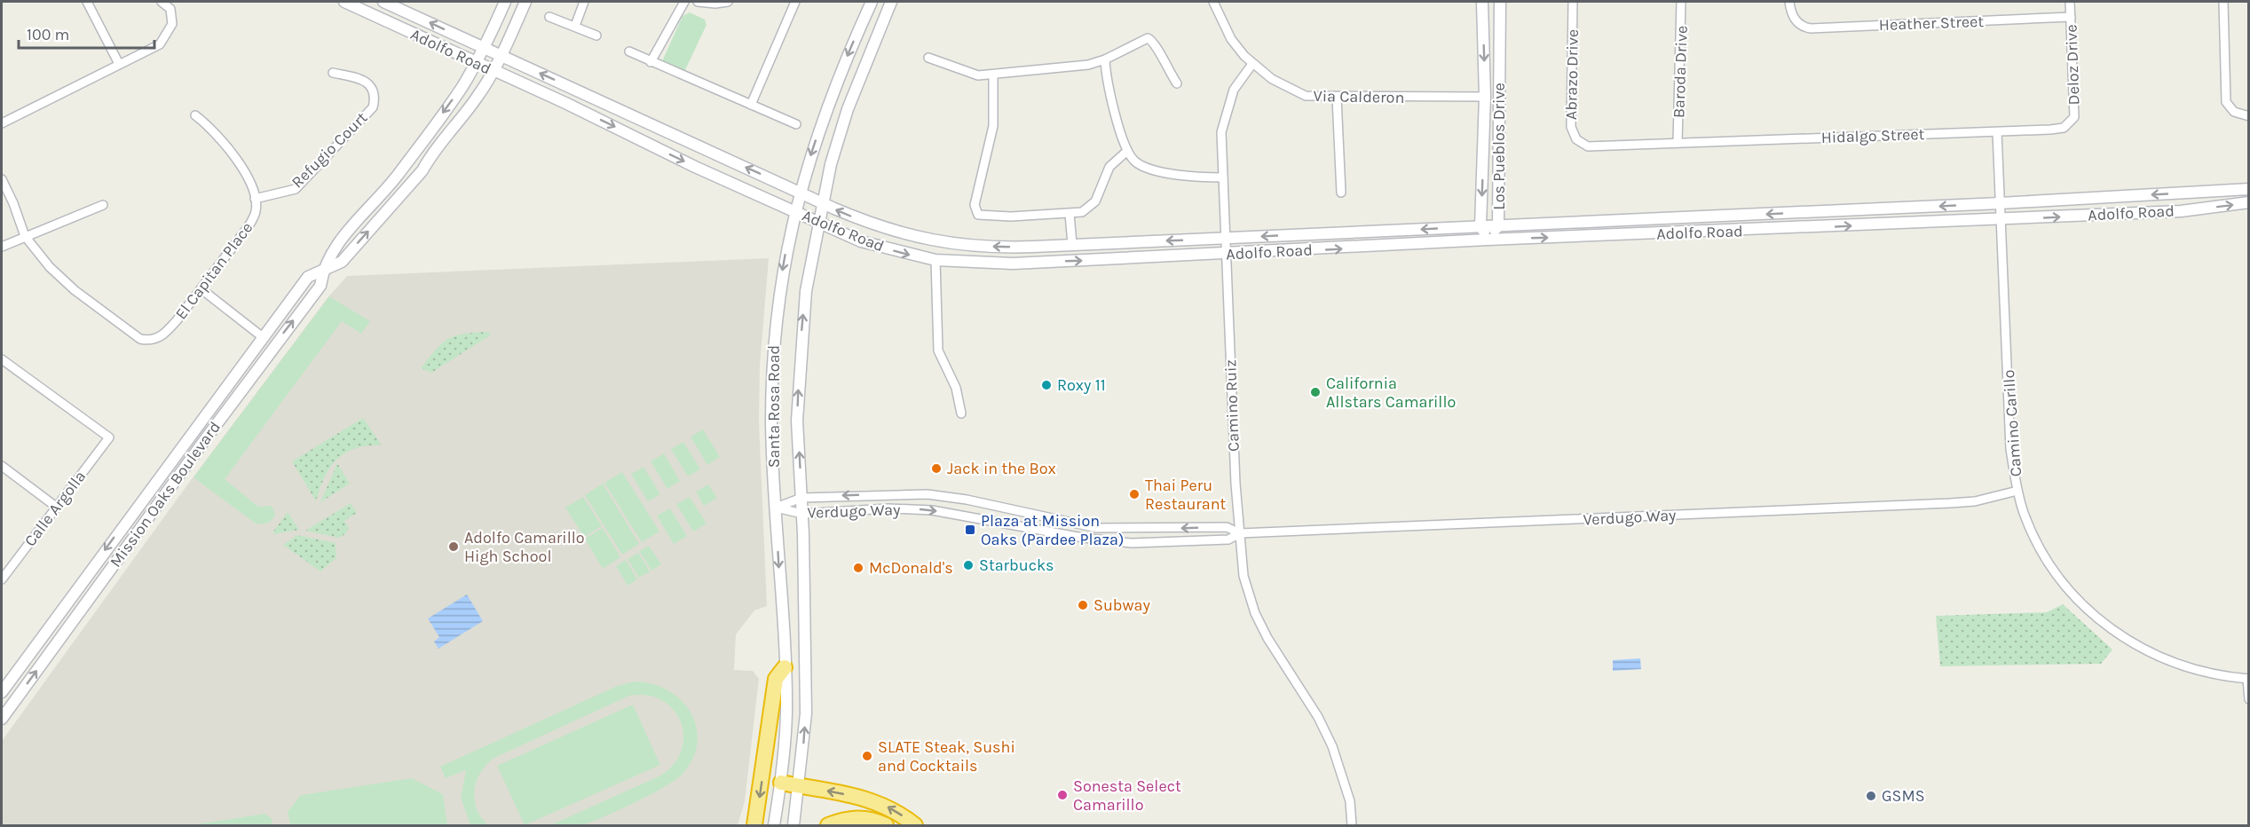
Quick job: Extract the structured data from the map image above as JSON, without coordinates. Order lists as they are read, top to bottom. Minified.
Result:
{"streets":{"main road":["Adolfo Road","Los Pueblos Drive","Santa Rosa Road","Mission Oaks Boulevard"],"street":["Heather Street","Deloz Drive","Baroda Drive","Abrazo Drive","Via Calderon","Hidalgo Street","Refugio Court","El Capitan Place","Camino Ruiz","Camino Carillo","Calle Argolla","Verdugo Way"]},"crossings":[["Heather Street","Deloz Drive"],["Adolfo Road","Los Pueblos Drive"],["Adolfo Road","Camino Ruiz"],["Adolfo Road","Santa Rosa Road"],["Adolfo Road","Camino Carillo"],["Adolfo Road","Mission Oaks Boulevard"],["Deloz Drive","Hidalgo Street"],["Baroda Drive","Abrazo Drive"],["Baroda Drive","Hidalgo Street"],["Abrazo Drive","Hidalgo Street"],["Via Calderon","Los Pueblos Drive"],["Via Calderon","Camino Ruiz"],["Hidalgo Street","Camino Carillo"],["Refugio Court","El Capitan Place"],["Camino Ruiz","Verdugo Way"],["Santa Rosa Road","Verdugo Way"],["Camino Carillo","Verdugo Way"]],"places":{"other":["Roxy 11","California Allstars Camarillo","Jack in the Box","Thai Peru Restaurant","Adolfo Camarillo High School","Starbucks","McDonald's","Subway","SLATE Steak, Sushi and Cocktails","Sonesta Select Camarillo","GSMS"],"transit":["Plaza at Mission Oaks (Pardee Plaza)"]},"scale_bar":"100 m"}
